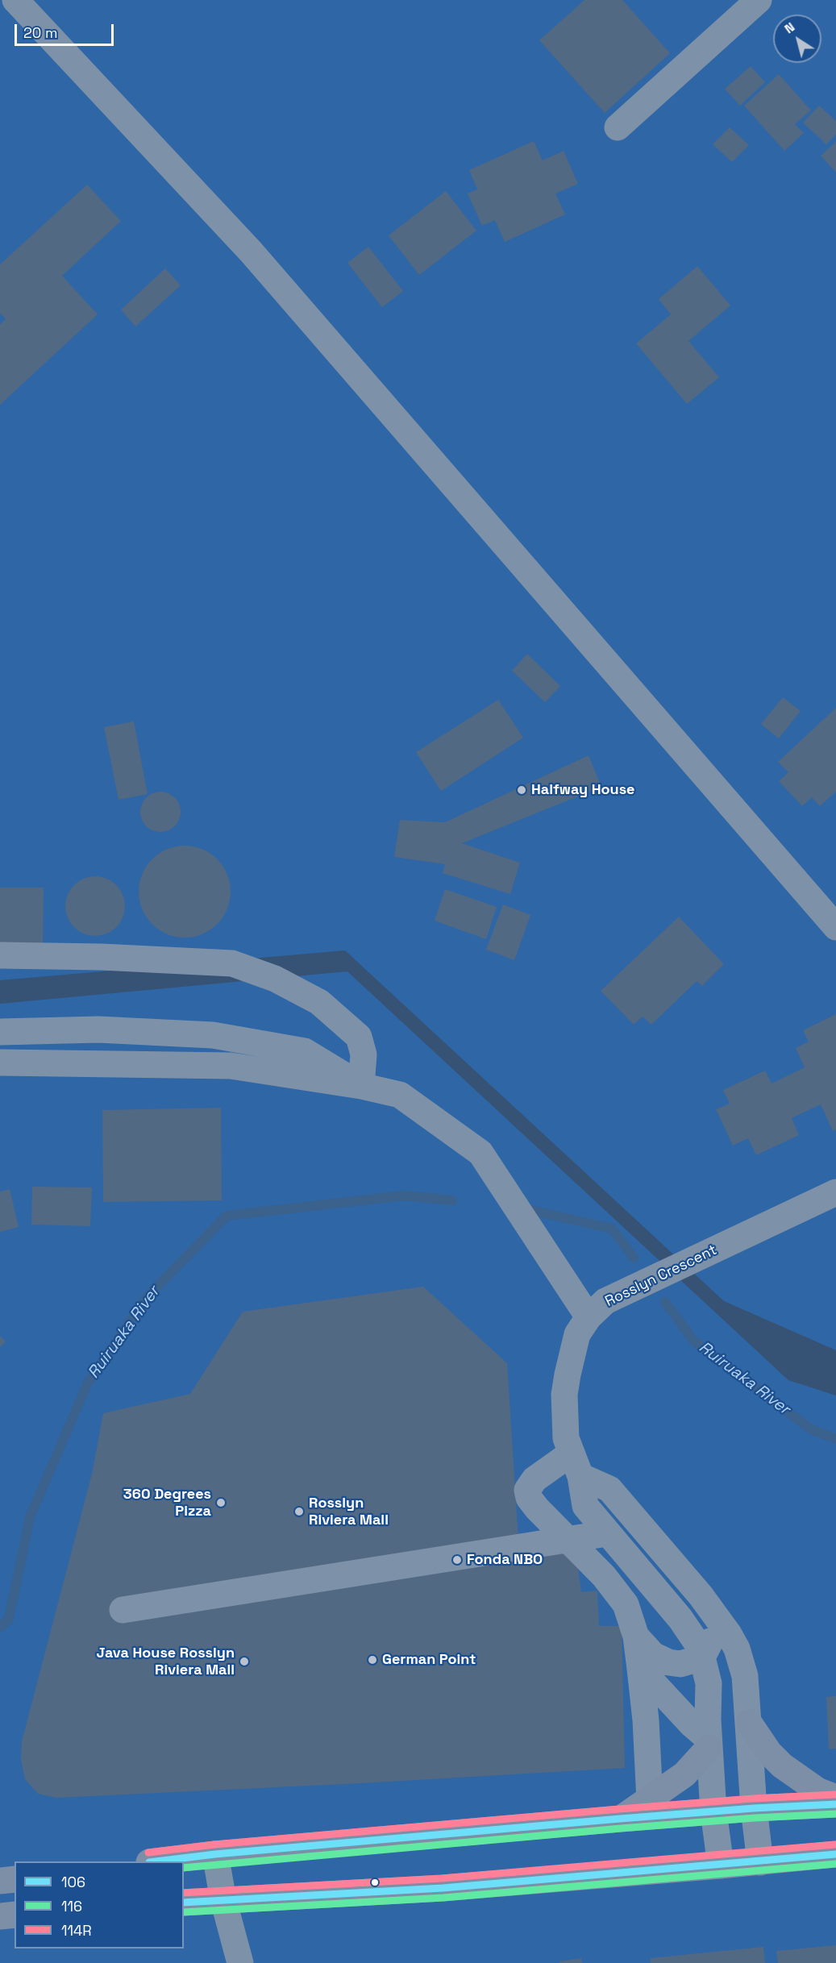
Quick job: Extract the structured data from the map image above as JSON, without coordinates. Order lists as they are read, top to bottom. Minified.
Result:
{"streets":{"street":["Rosslyn Crescent"]},"water":["Ruiruaka River"],"places":["Halfway House","360 Degrees Pizza","Rosslyn Riviera Mall","Fonda NBO","German Point","Java House Rosslyn Riviera Mall"],"lines":["transit line 114R","transit line 106","transit line 116"],"legend":["106","116","114R"],"scale_bar":"20 m","north":"top left"}
